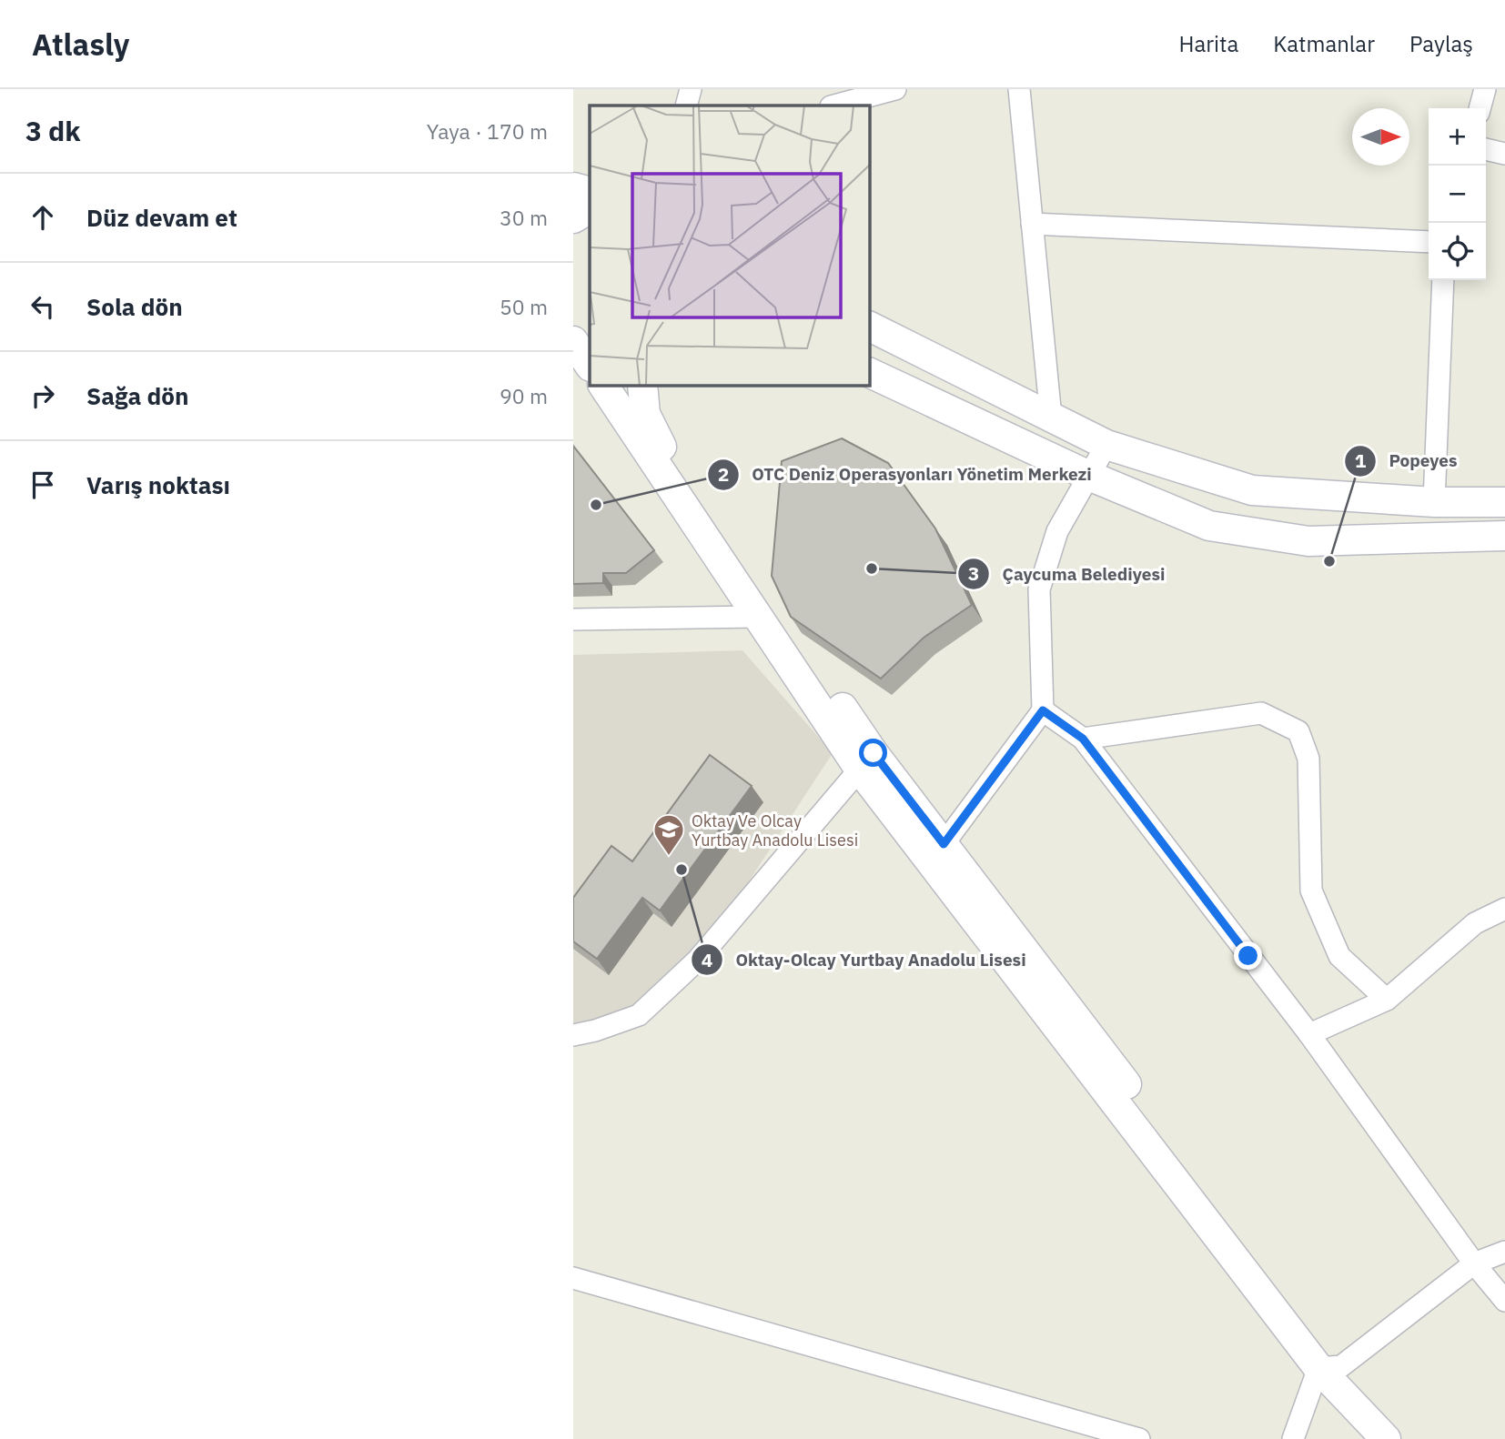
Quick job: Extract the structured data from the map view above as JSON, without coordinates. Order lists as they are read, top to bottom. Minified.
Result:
{"places":{"other":["OTC Deniz Operasyonları Yönetim Merkezi","Popeyes","Çaycuma Belediyesi","Oktay-Olcay Yurtbay Anadolu Lisesi"],"school or university":["Oktay Ve Olcay Yurtbay Anadolu Lisesi"]},"north":"right","page":{"header":"Atlasly","nav":["Harita","Katmanlar","Paylaş"],"heading":["3 dk","Yaya · 170 m"],"map_buttons":["+","−"],"list":[["Düz devam et","30 m"],["Sola dön","50 m"],["Sağa dön","90 m"],"Varış noktası"]}}
